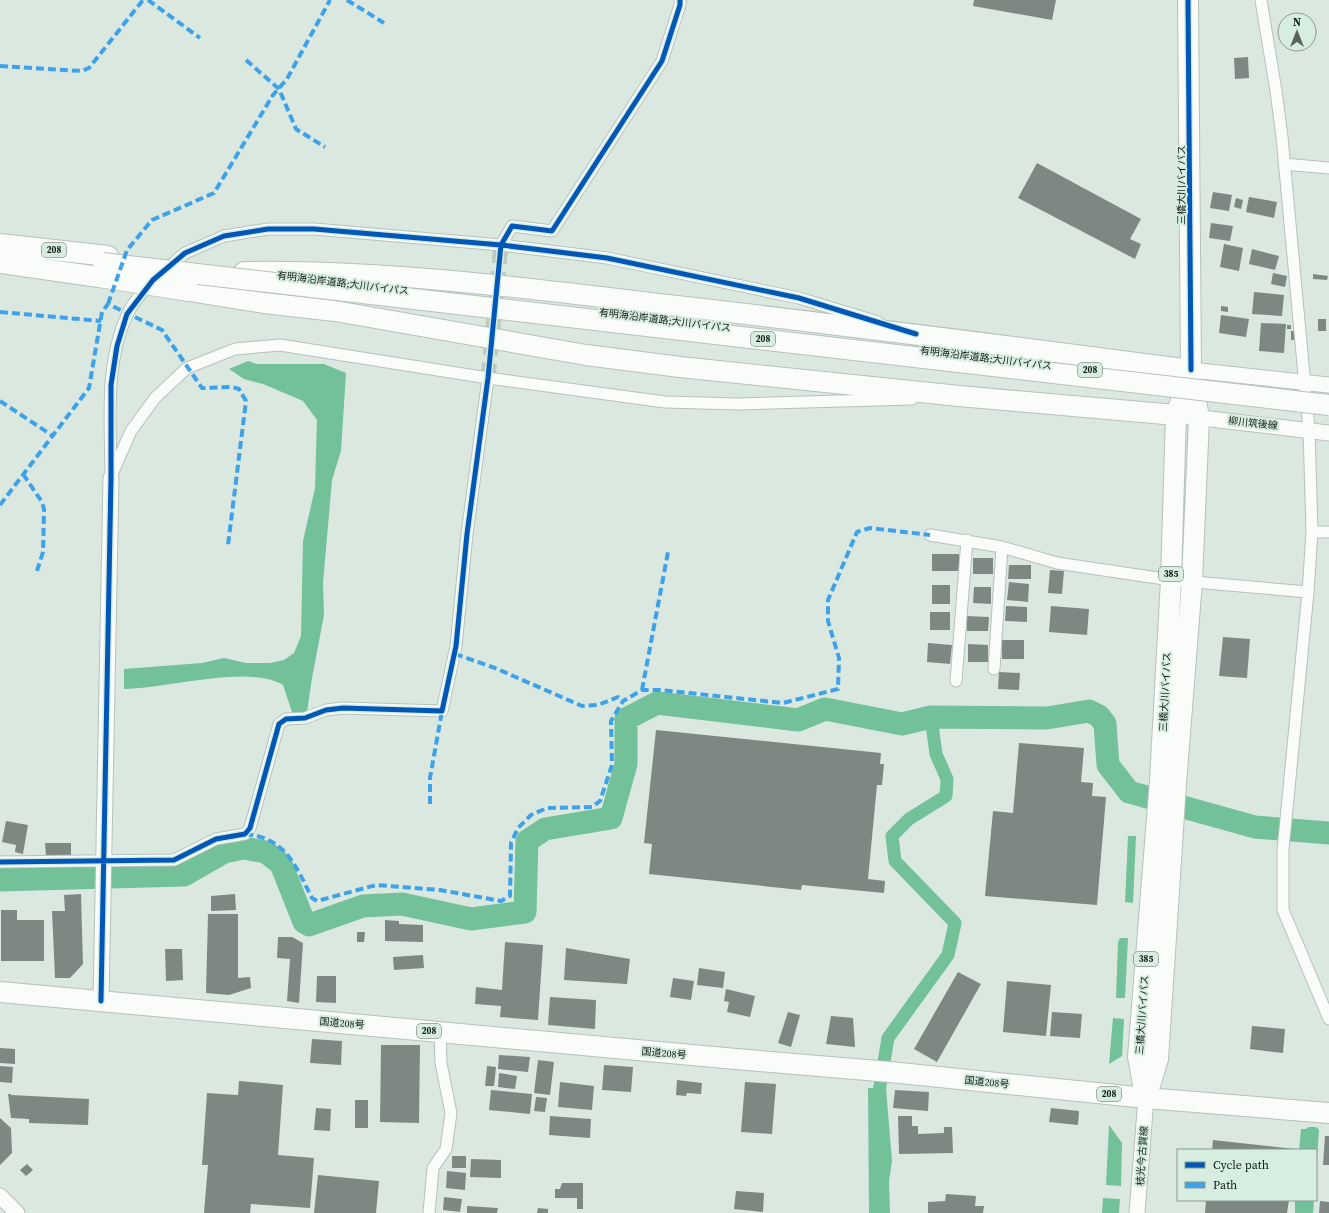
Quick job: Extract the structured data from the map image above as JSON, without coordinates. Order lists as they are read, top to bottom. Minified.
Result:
{"streets":{"highway":["三橋大川バイパス","208","有明海沿岸道路;大川バイパス","385","国道208号"],"street":["柳川筑後線","枝光今古賀線"]},"crossings":[["三橋大川バイパス","柳川筑後線"],["三橋大川バイパス","国道208号"],["三橋大川バイパス","枝光今古賀線"],["国道208号","枝光今古賀線"]],"legend":["Cycle path","Path"],"north":"top"}
